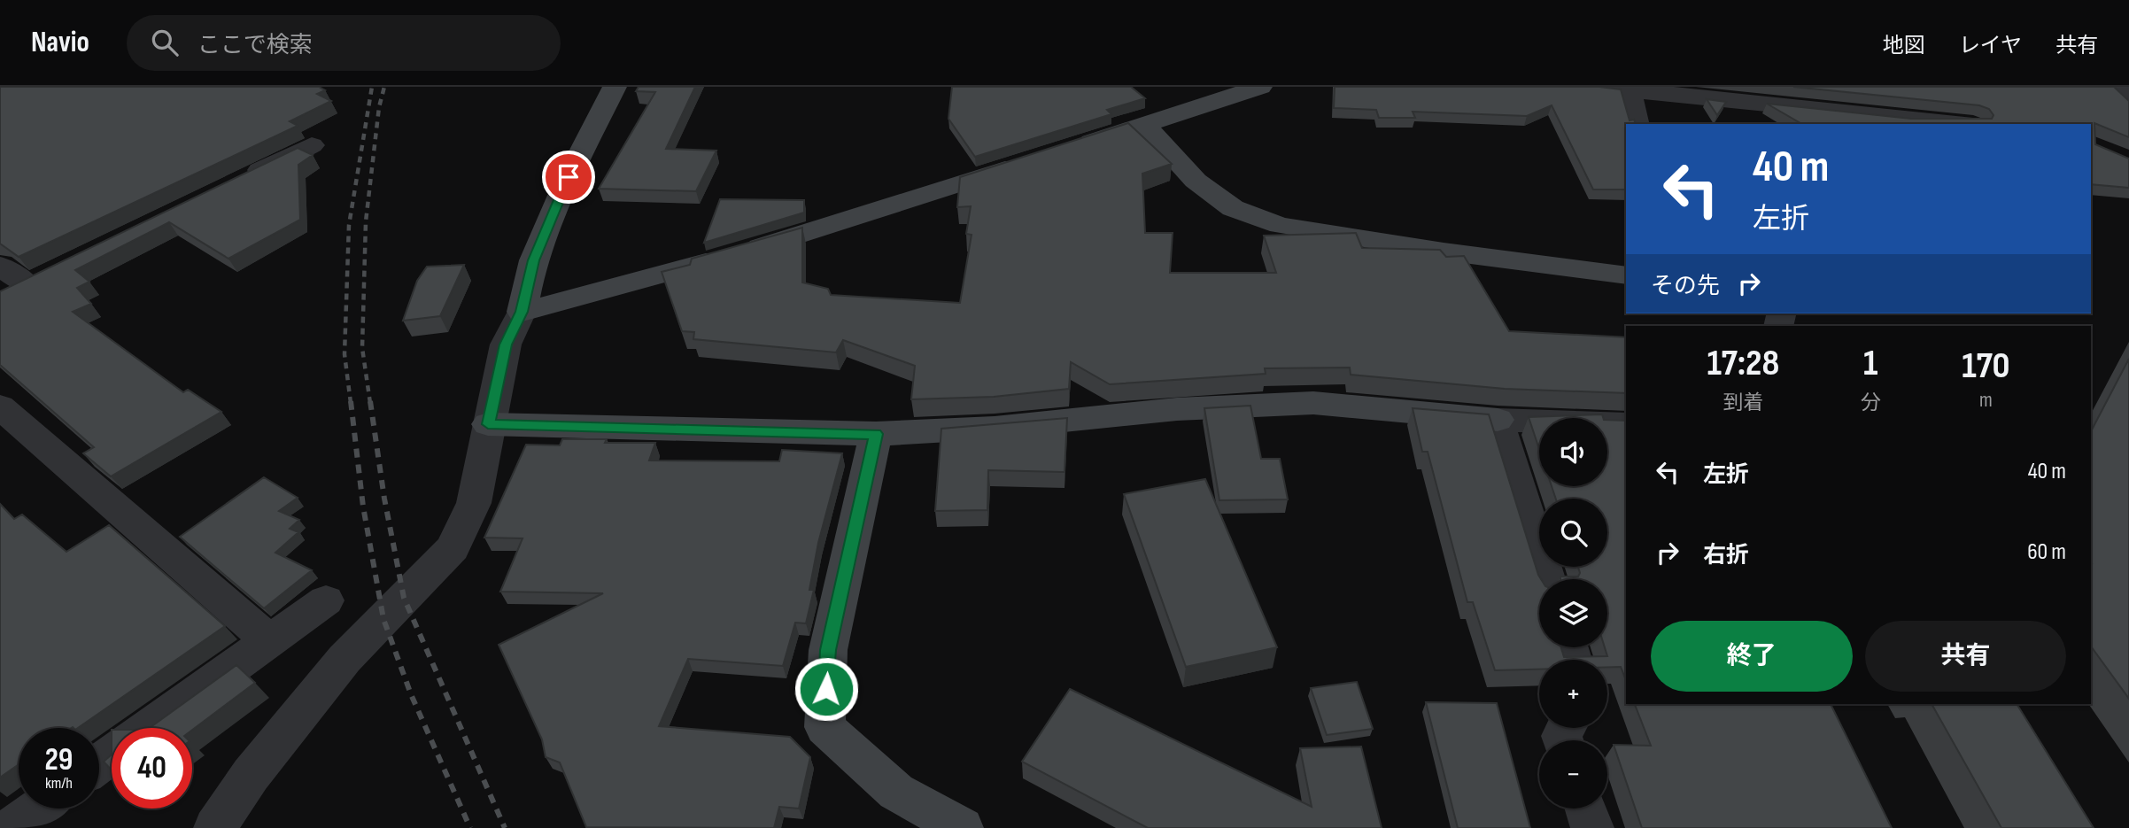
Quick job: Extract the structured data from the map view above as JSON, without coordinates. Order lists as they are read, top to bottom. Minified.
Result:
{"page":{"header":"Navio","search":"ここで検索","nav":["地図","レイヤ","共有"],"turn":["40 m","左折"],"then":"その先","eta":["17:28","到着","1","分","170","m"],"map_buttons":["+","−"],"list":[{"name":"左折","value":"40 m"},{"name":"右折","value":"60 m"}],"buttons":["終了","共有"],"speed":"29 km/h","limit":"40"}}
